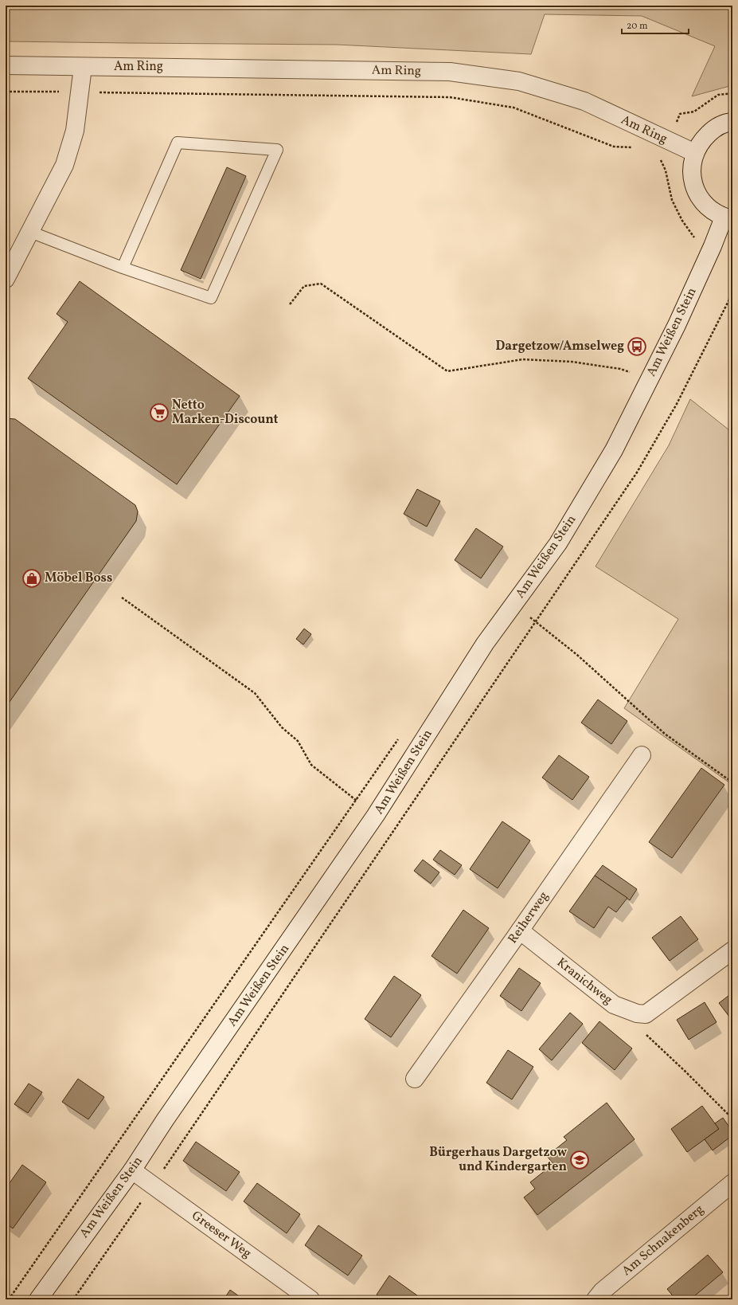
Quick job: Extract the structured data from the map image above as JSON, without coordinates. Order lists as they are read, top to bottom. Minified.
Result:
{"streets":{"street":["Am Ring","Am Weißen Stein","Reiherweg","Kranichweg","Greeser Weg","Am Schnakenberg"]},"crossings":[["Am Weißen Stein","Greeser Weg"],["Reiherweg","Kranichweg"]],"places":{"bus stop":["Dargetzow/Amselweg"],"supermarket":["Netto Marken-Discount"],"shop":["Möbel Boss"],"school or university":["Bürgerhaus Dargetzow und Kindergarten"]},"scale_bar":"20 m"}
